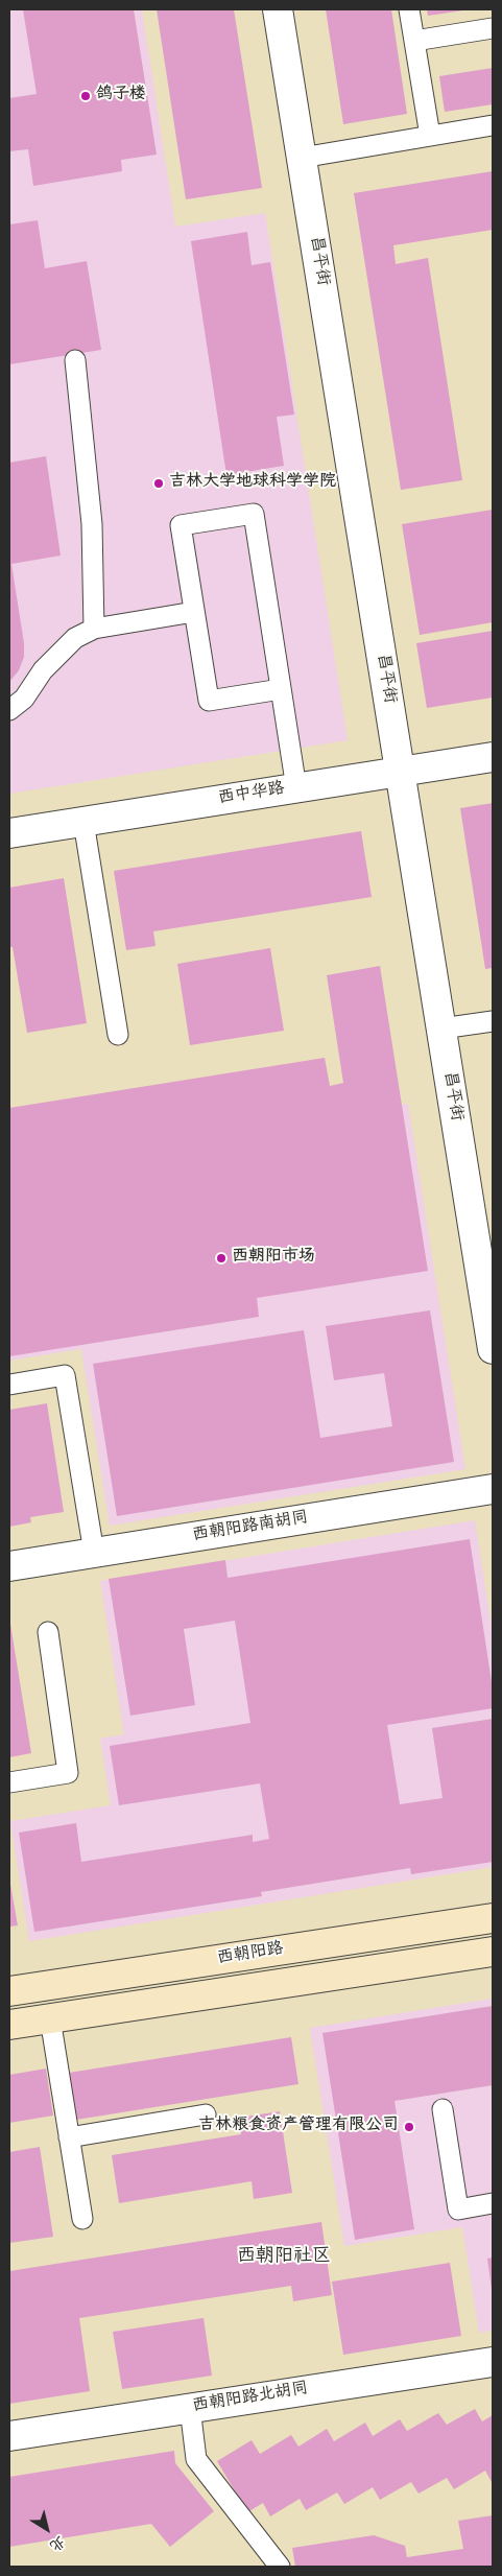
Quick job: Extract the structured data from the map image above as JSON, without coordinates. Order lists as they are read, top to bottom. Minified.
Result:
{"streets":{"main road":["西朝阳路"],"street":["昌平街","西中华路","西朝阳路南胡同","西朝阳路北胡同"]},"crossings":[["昌平街","西中华路"]],"districts":["西朝阳社区"],"places":["鸽子楼","吉林大学地球科学学院","西朝阳市场","吉林粮食资产管理有限公司"],"north":"bottom right"}
